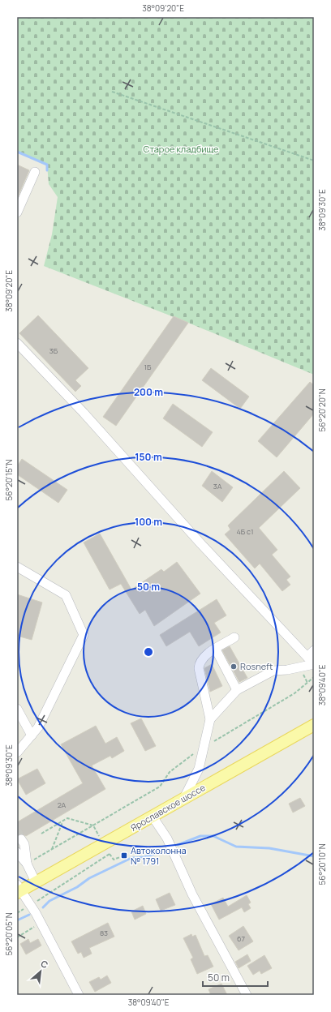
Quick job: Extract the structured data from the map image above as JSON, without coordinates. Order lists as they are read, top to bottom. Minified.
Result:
{"streets":{"main road":["Ярославское шоссе"]},"parks":["Старое кладбище"],"places":{"other":["Rosneft"],"transit":["Автоколонна № 1791"]},"house_numbers":["3Б","1Б","3А","4Б с1","2А","83","67"],"scale_bar":"50 m","north":"top right","coordinates":["38°09'20\"E","38°09'30\"E","56°20'20\"N","56°20'15\"N","38°09'40\"E","56°20'10\"N","56°20'05\"N"],"rings":["200 m","150 m","100 m","50 m"]}
